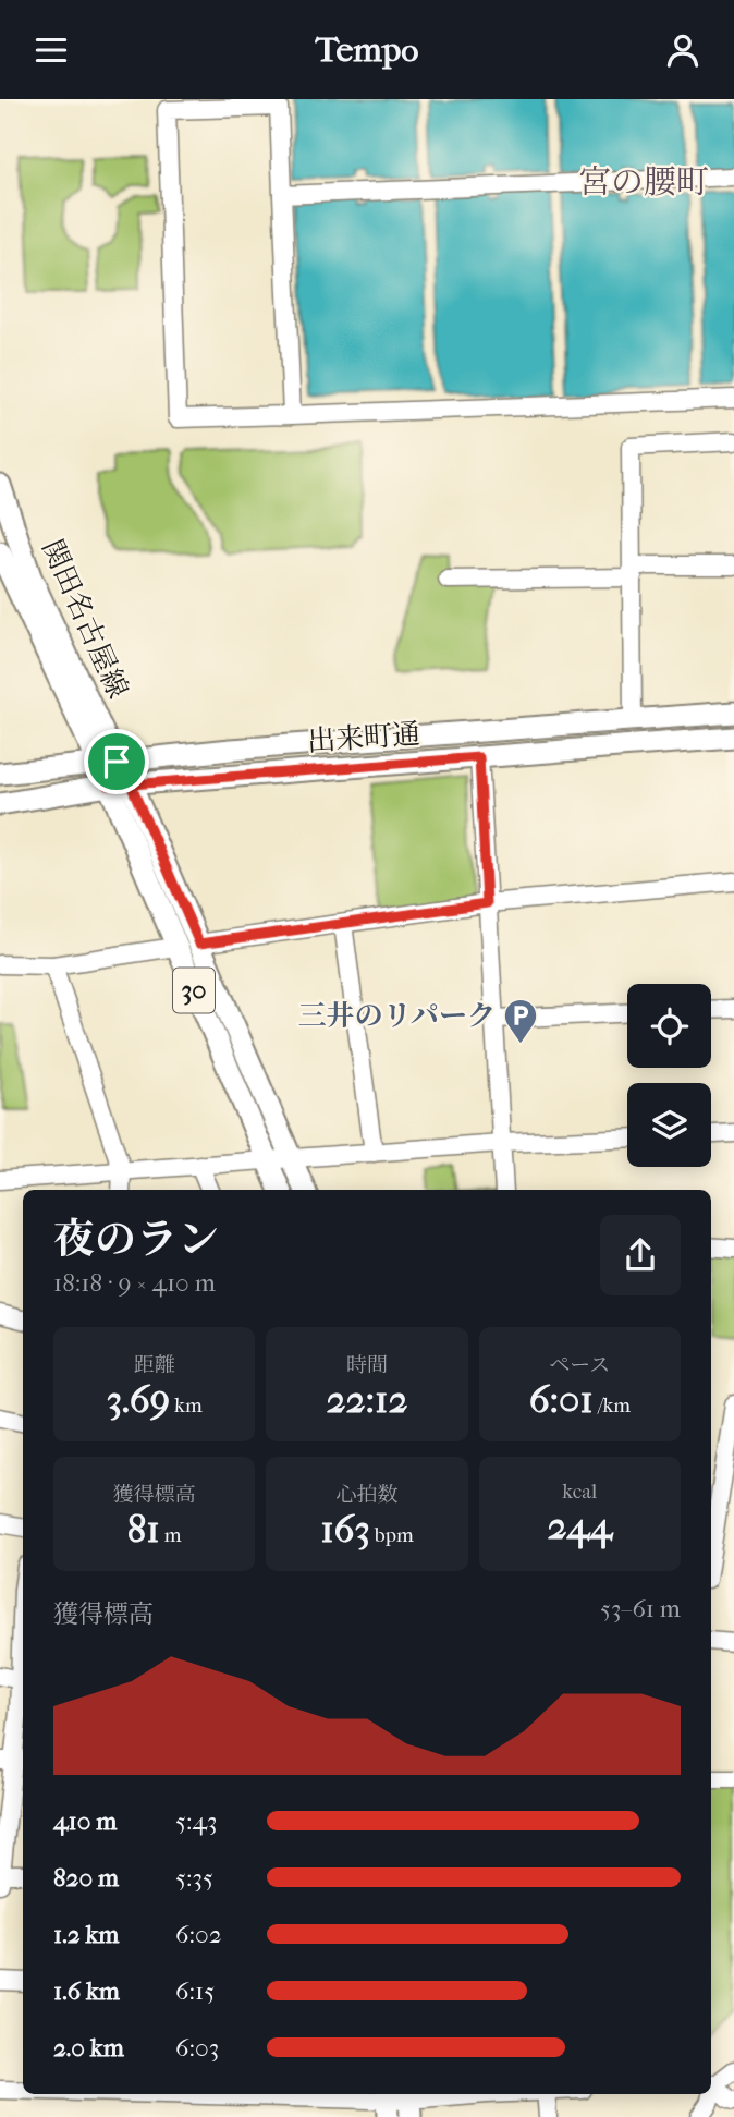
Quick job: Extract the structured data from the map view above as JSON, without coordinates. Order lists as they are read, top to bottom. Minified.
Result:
{"streets":{"main road":["関田名古屋線","出来町通","30"]},"crossings":[["関田名古屋線","出来町通"]],"districts":["宮の腰町"],"places":{"parking":["三井のリパーク"]},"page":{"header":"Tempo","heading":["夜のラン","18:18 · 9 × 410 m"],"stats":[["距離","3.69 km"],["時間","22:12"],["ペース","6:01 /km"],["獲得標高","81 m"],["心拍数","163 bpm"],["kcal","244"]],"chart":["獲得標高","53–61 m"],"list":[{"name":"410 m","note":"5:43"},{"name":"820 m","note":"5:35"},{"name":"1.2 km","note":"6:02"},{"name":"1.6 km","note":"6:15"},{"name":"2.0 km","note":"6:03"}]}}
